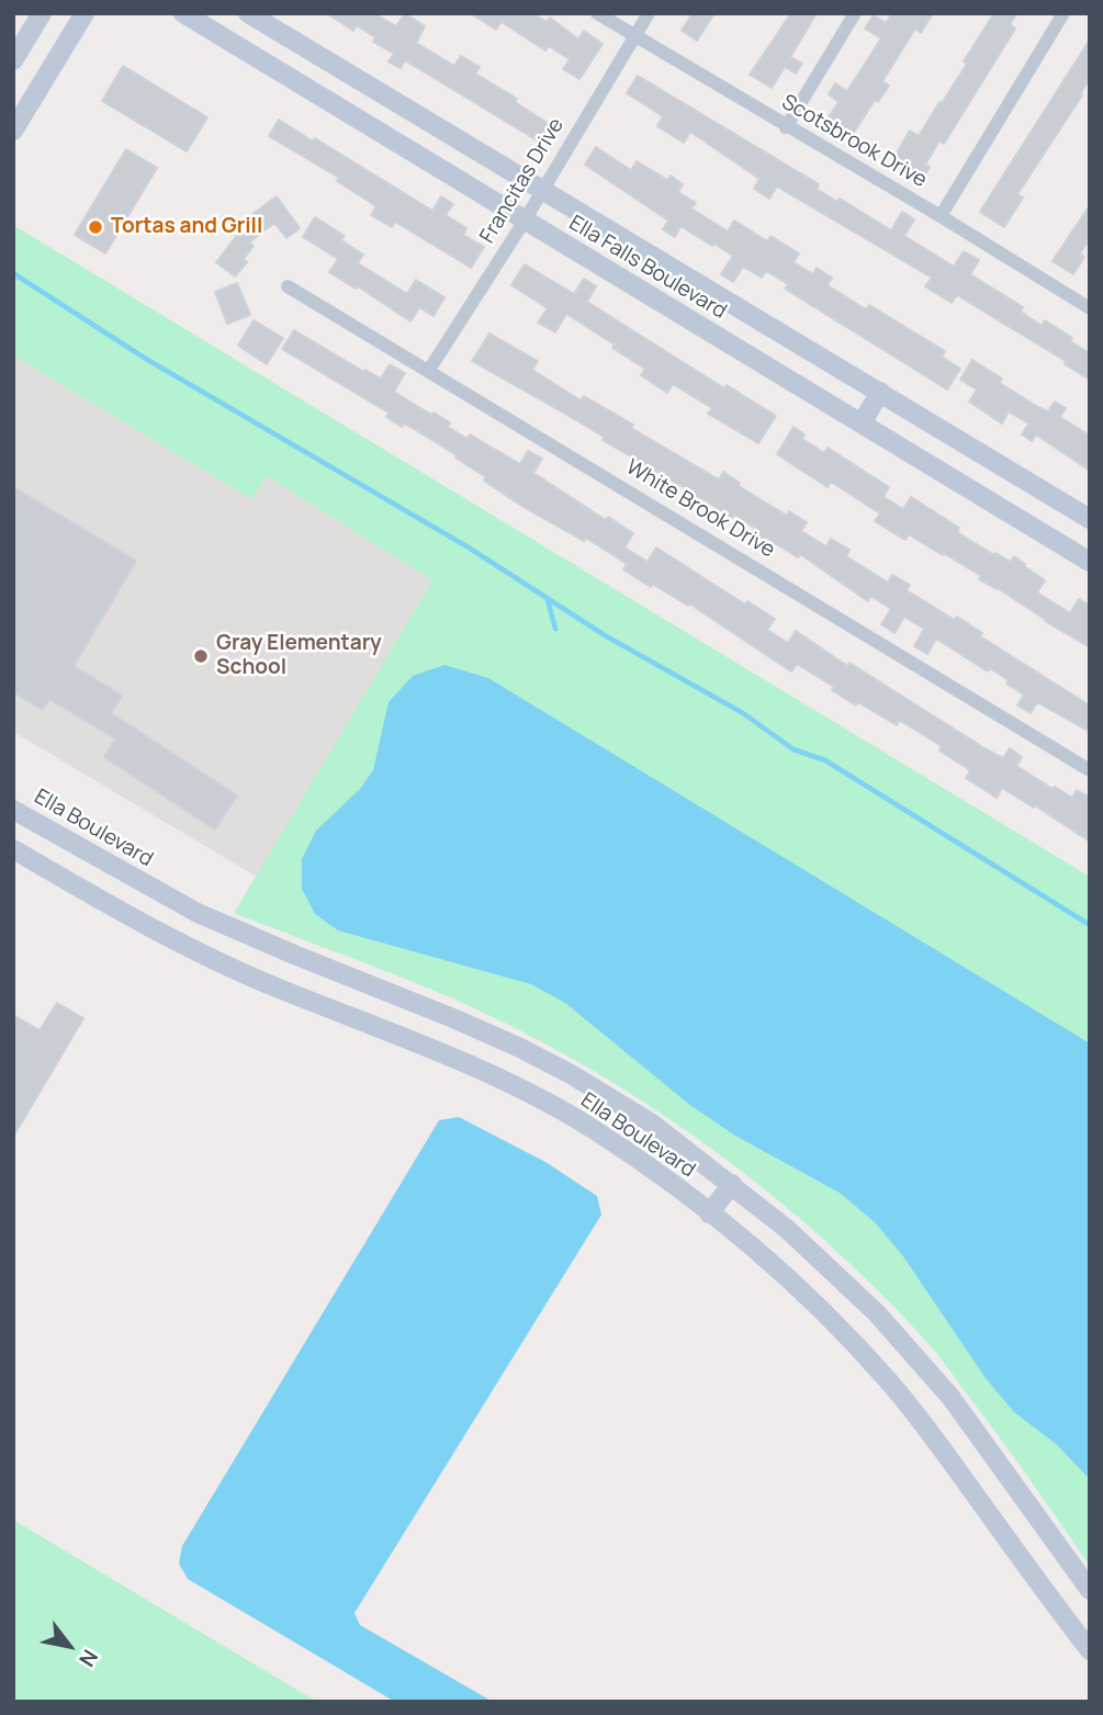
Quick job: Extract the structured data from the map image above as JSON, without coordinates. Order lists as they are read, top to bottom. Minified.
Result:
{"streets":{"main road":["Ella Falls Boulevard","Ella Boulevard"],"street":["Scotsbrook Drive","Francitas Drive","White Brook Drive"]},"crossings":[["Scotsbrook Drive","Francitas Drive"],["Francitas Drive","Ella Falls Boulevard"],["Francitas Drive","White Brook Drive"]],"places":["Tortas and Grill","Gray Elementary School"],"north":"bottom right"}
